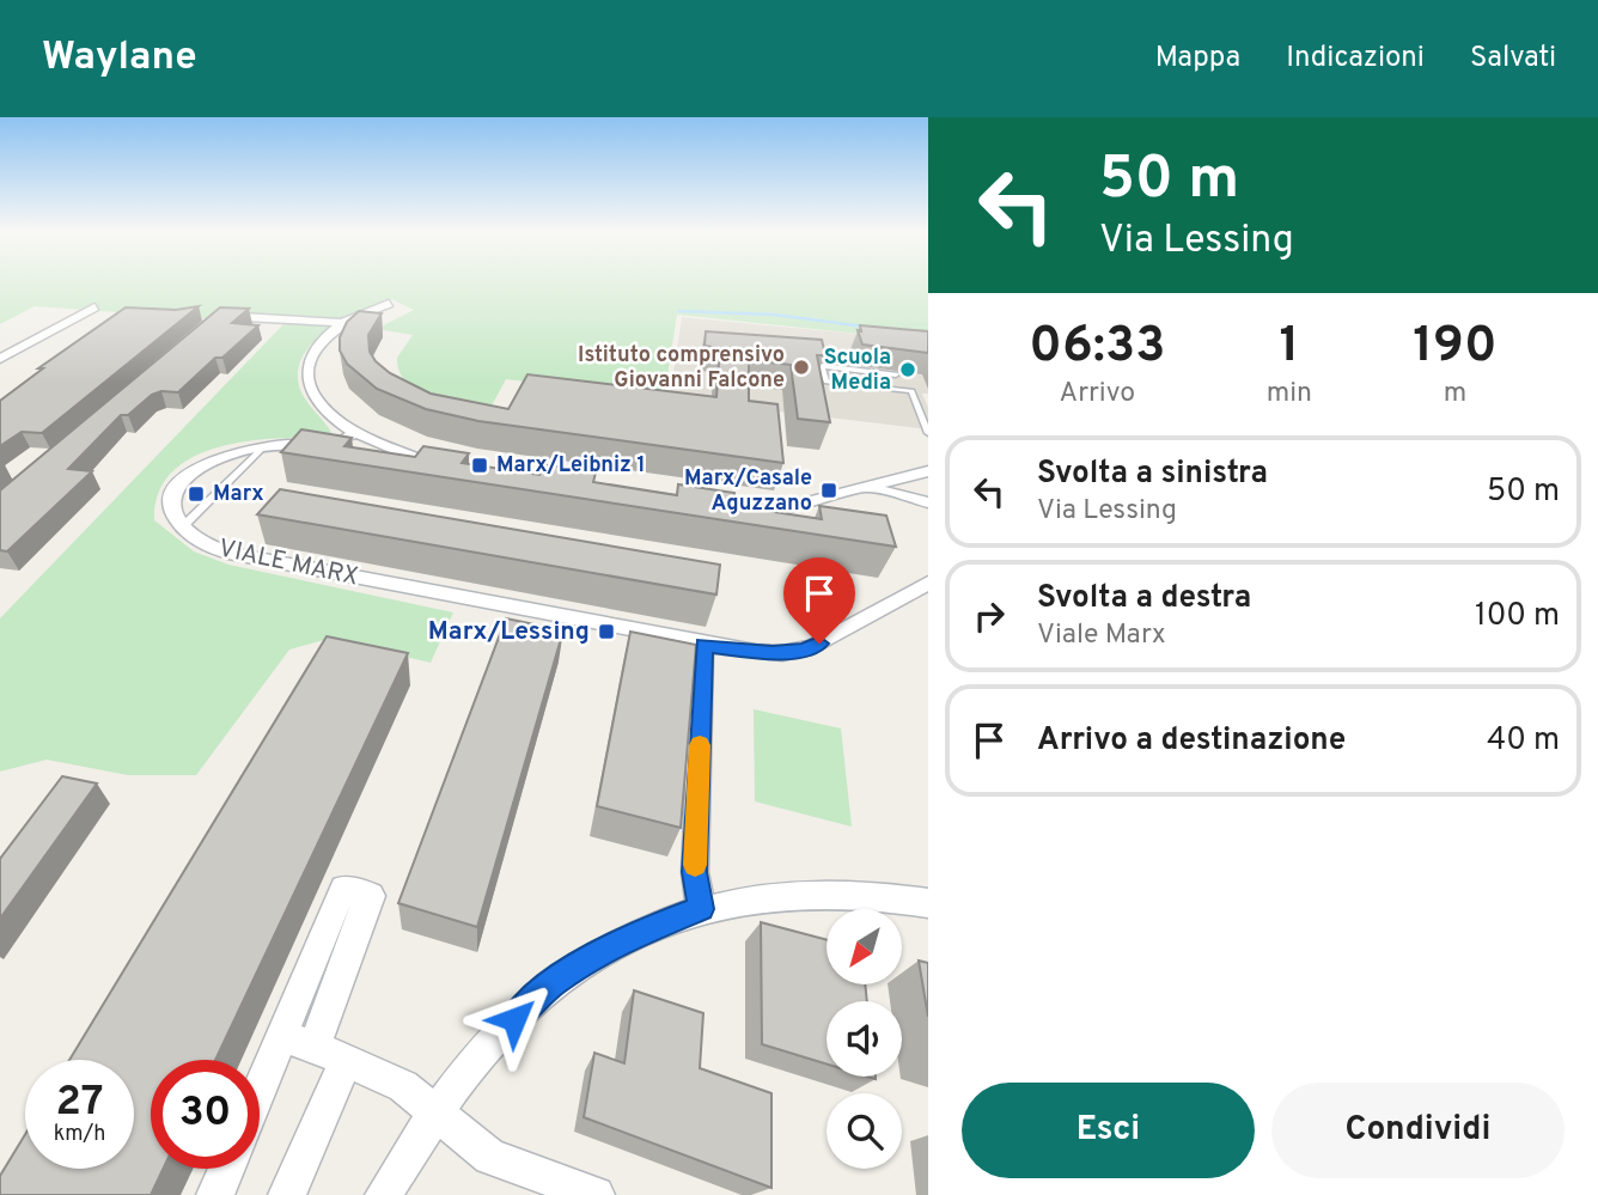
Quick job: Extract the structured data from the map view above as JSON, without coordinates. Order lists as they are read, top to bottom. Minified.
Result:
{"streets":{"street":["VIALE MARX"]},"places":{"other":["Istituto comprensivo Giovanni Falcone","Scuola Media"],"transit":["Marx/Leibniz 1","Marx/Casale Aguzzano","Marx","Marx/Lessing"]},"north":"bottom left","page":{"header":"Waylane","nav":["Mappa","Indicazioni","Salvati"],"turn":["50 m","Via Lessing"],"eta":["06:33","Arrivo","1","min","190","m"],"list":[{"name":"Svolta a sinistra","note":"Via Lessing","value":"50 m"},{"name":"Svolta a destra","note":"Viale Marx","value":"100 m"},{"name":"Arrivo a destinazione","value":"40 m"}],"speed":"27 km/h","limit":"30","buttons":["Esci","Condividi"]}}
